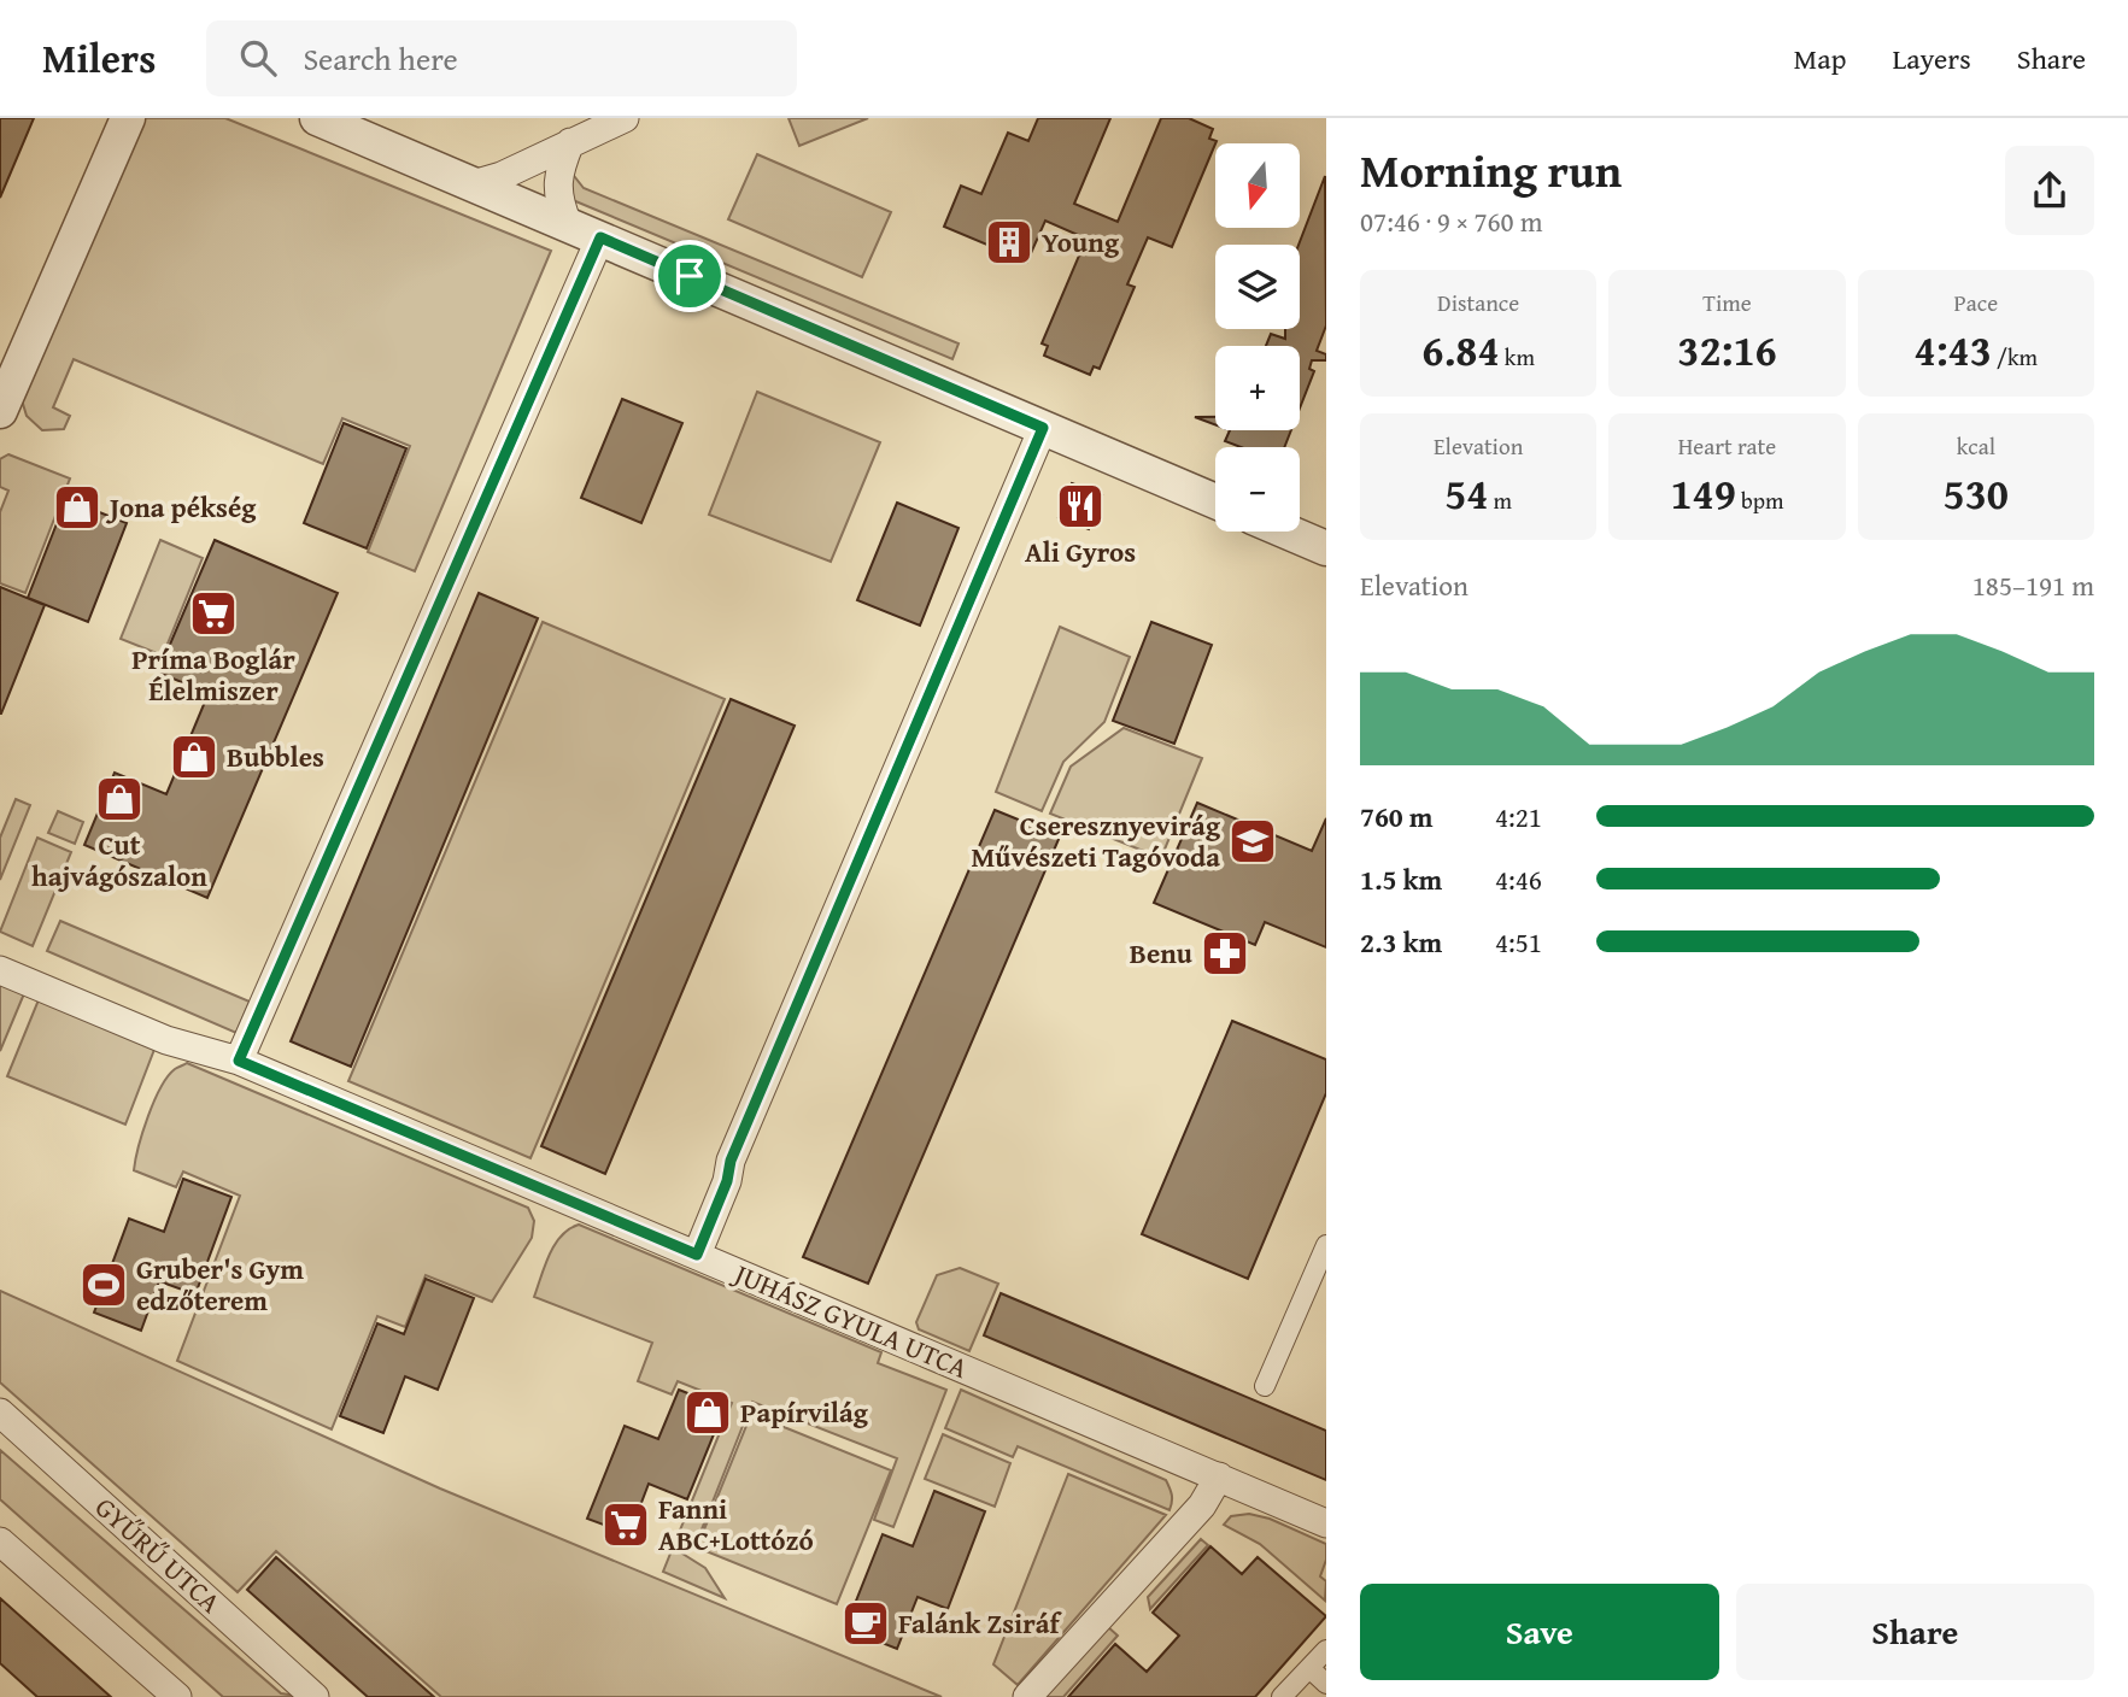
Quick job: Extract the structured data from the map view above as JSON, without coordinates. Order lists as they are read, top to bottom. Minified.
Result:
{"streets":{"street":["JUHÁSZ GYULA UTCA","GYŰRŰ UTCA"]},"places":{"building":["Young"],"restaurant":["Ali Gyros"],"shop":["Jona pékség","Bubbles","Cut hajvágószalon","Papírvilág"],"supermarket":["Príma Boglár Élelmiszer","Fanni ABC+Lottózó"],"school or university":["Cseresznyevirág Művészeti Tagóvoda"],"pharmacy":["Benu"],"sports":["Gruber's Gym edzőterem"],"cafe":["Falánk Zsiráf"]},"north":"bottom","page":{"header":"Milers","search":"Search here","nav":["Map","Layers","Share"],"heading":["Morning run","07:46 · 9 × 760 m"],"map_buttons":["+","−"],"stats":[["Distance","6.84 km"],["Time","32:16"],["Pace","4:43 /km"],["Elevation","54 m"],["Heart rate","149 bpm"],["kcal","530"]],"chart":["Elevation","185–191 m"],"list":[{"name":"760 m","note":"4:21"},{"name":"1.5 km","note":"4:46"},{"name":"2.3 km","note":"4:51"}],"buttons":["Save","Share"]}}
